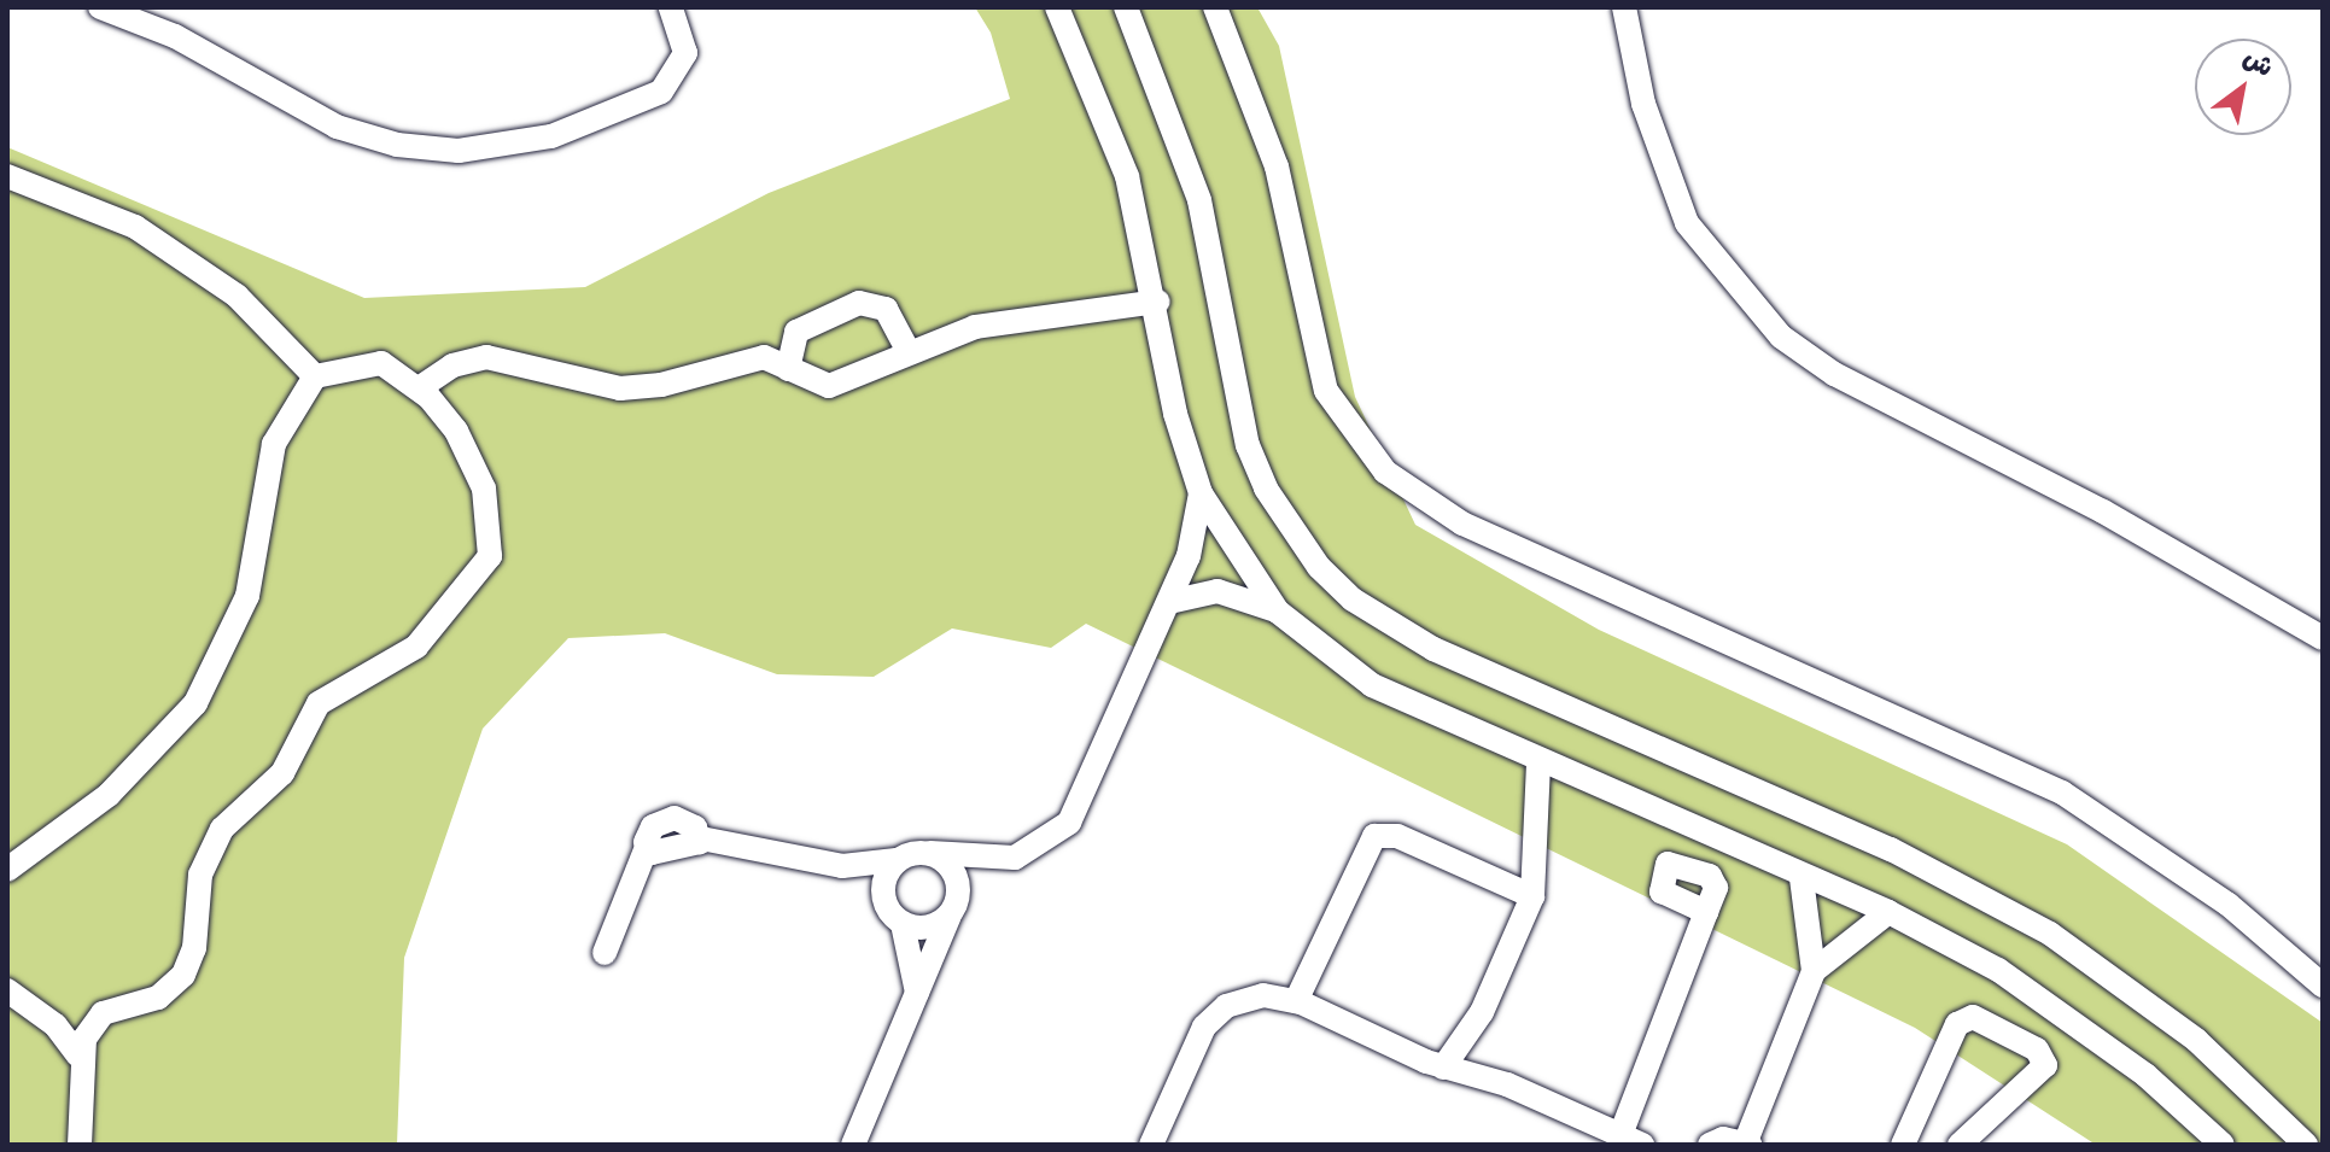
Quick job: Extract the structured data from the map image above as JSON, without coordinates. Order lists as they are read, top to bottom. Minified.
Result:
{"north":"top right"}
